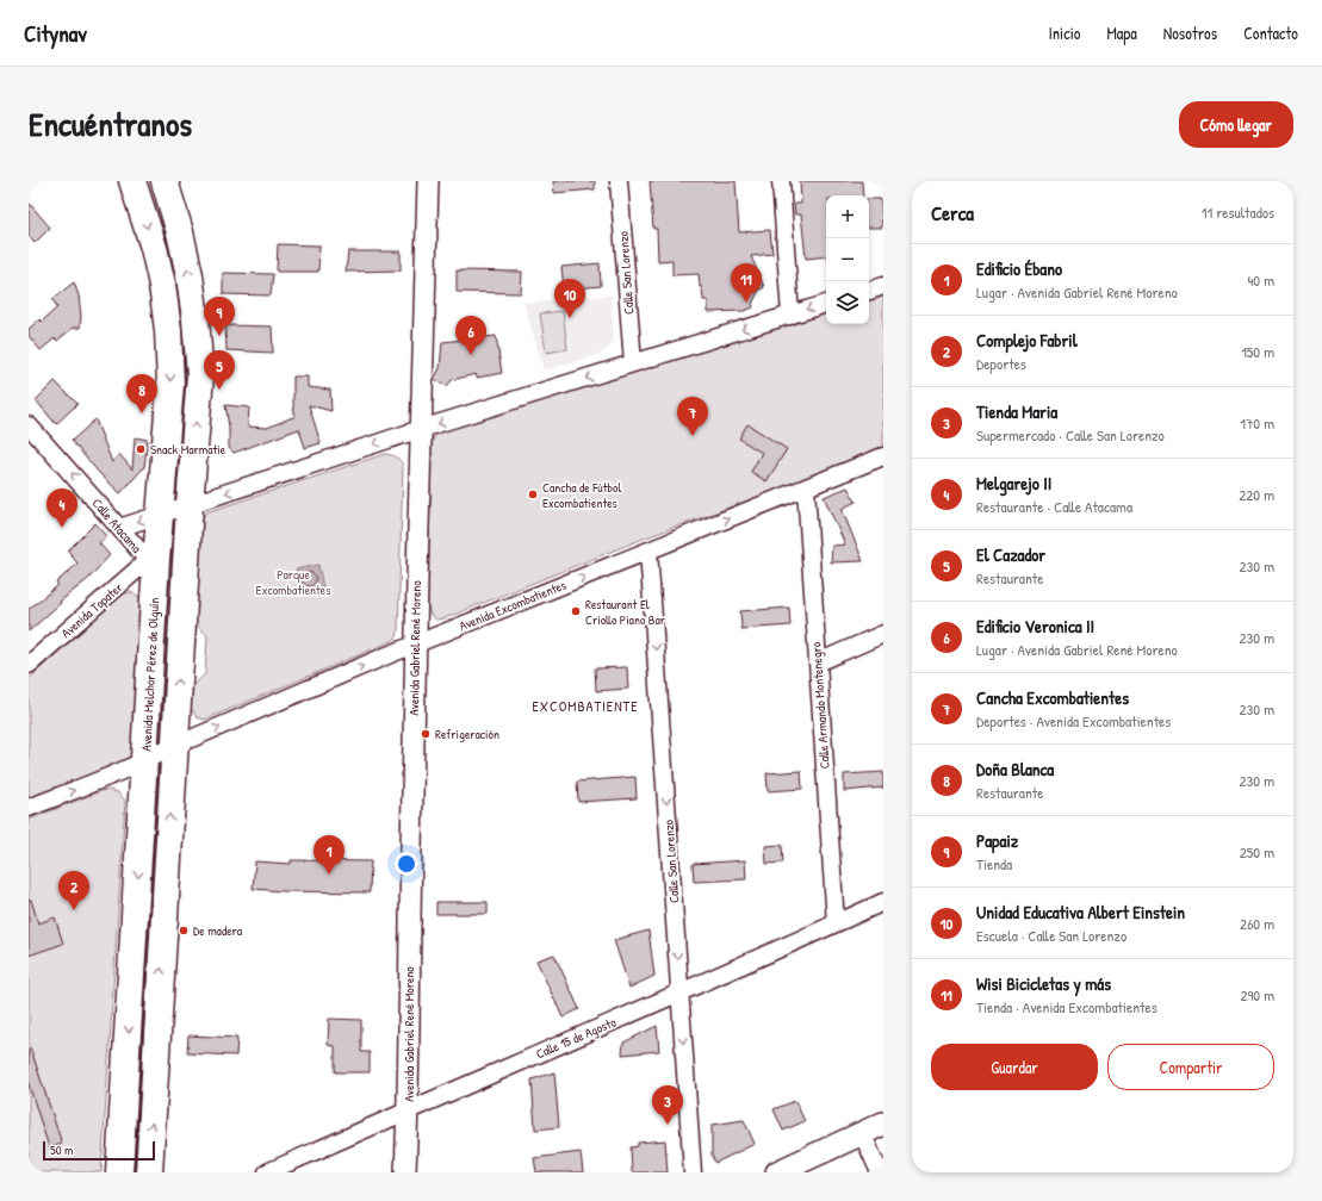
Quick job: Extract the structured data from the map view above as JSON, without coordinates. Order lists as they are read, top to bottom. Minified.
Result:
{"streets":{"highway":["Avenida Melchor Pérez de Olguín"],"street":["Calle San Lorenzo","Calle Atacama","Avenida Excombatientes","Avenida Topater","Avenida Gabriel René Moreno","Calle Armando Montenegro","Calle 15 de Agosto"]},"crossings":[["Calle San Lorenzo","Avenida Excombatientes"],["Calle San Lorenzo","Calle 15 de Agosto"],["Calle Atacama","Avenida Topater"],["Calle Atacama","Avenida Melchor Pérez de Olguín"],["Avenida Excombatientes","Avenida Gabriel René Moreno"],["Avenida Excombatientes","Avenida Melchor Pérez de Olguín"],["Avenida Excombatientes","Calle Armando Montenegro"],["Avenida Topater","Avenida Melchor Pérez de Olguín"],["Avenida Gabriel René Moreno","Calle 15 de Agosto"],["Calle Armando Montenegro","Calle 15 de Agosto"]],"one_way":["Calle San Lorenzo","Calle Atacama","Avenida Excombatientes"],"districts":["EXCOMBATIENTE"],"parks":["Parque Excombatientes"],"places":["Snack Marmatie","Cancha de Fútbol Excombatientes","Restaurant El Criollo Piano Bar","Refrigeración","De madera"],"scale_bar":"50 m","page":{"header":"Citynav","nav":["Inicio","Mapa","Nosotros","Contacto"],"title":"Encuéntranos","buttons":["Cómo llegar",["Guardar","Compartir"]],"heading":["Cerca","11 resultados"],"map_buttons":["+","−"],"list":[{"mark":"1","name":"Edificio Ébano","note":"Lugar · Avenida Gabriel René Moreno","value":"40 m"},{"mark":"2","name":"Complejo Fabril","note":"Deportes","value":"150 m"},{"mark":"3","name":"Tienda Maria","note":"Supermercado · Calle San Lorenzo","value":"170 m"},{"mark":"4","name":"Melgarejo II","note":"Restaurante · Calle Atacama","value":"220 m"},{"mark":"5","name":"El Cazador","note":"Restaurante","value":"230 m"},{"mark":"6","name":"Edificio Veronica II","note":"Lugar · Avenida Gabriel René Moreno","value":"230 m"},{"mark":"7","name":"Cancha Excombatientes","note":"Deportes · Avenida Excombatientes","value":"230 m"},{"mark":"8","name":"Doña Blanca","note":"Restaurante","value":"230 m"},{"mark":"9","name":"Papaiz","note":"Tienda","value":"250 m"},{"mark":"10","name":"Unidad Educativa Albert Einstein","note":"Escuela · Calle San Lorenzo","value":"260 m"},{"mark":"11","name":"Wisi Bicicletas y más","note":"Tienda · Avenida Excombatientes","value":"290 m"}],"pins":["11","10","9","6","5","8","7","4","1","2","3"],"scale":"50 m"}}
